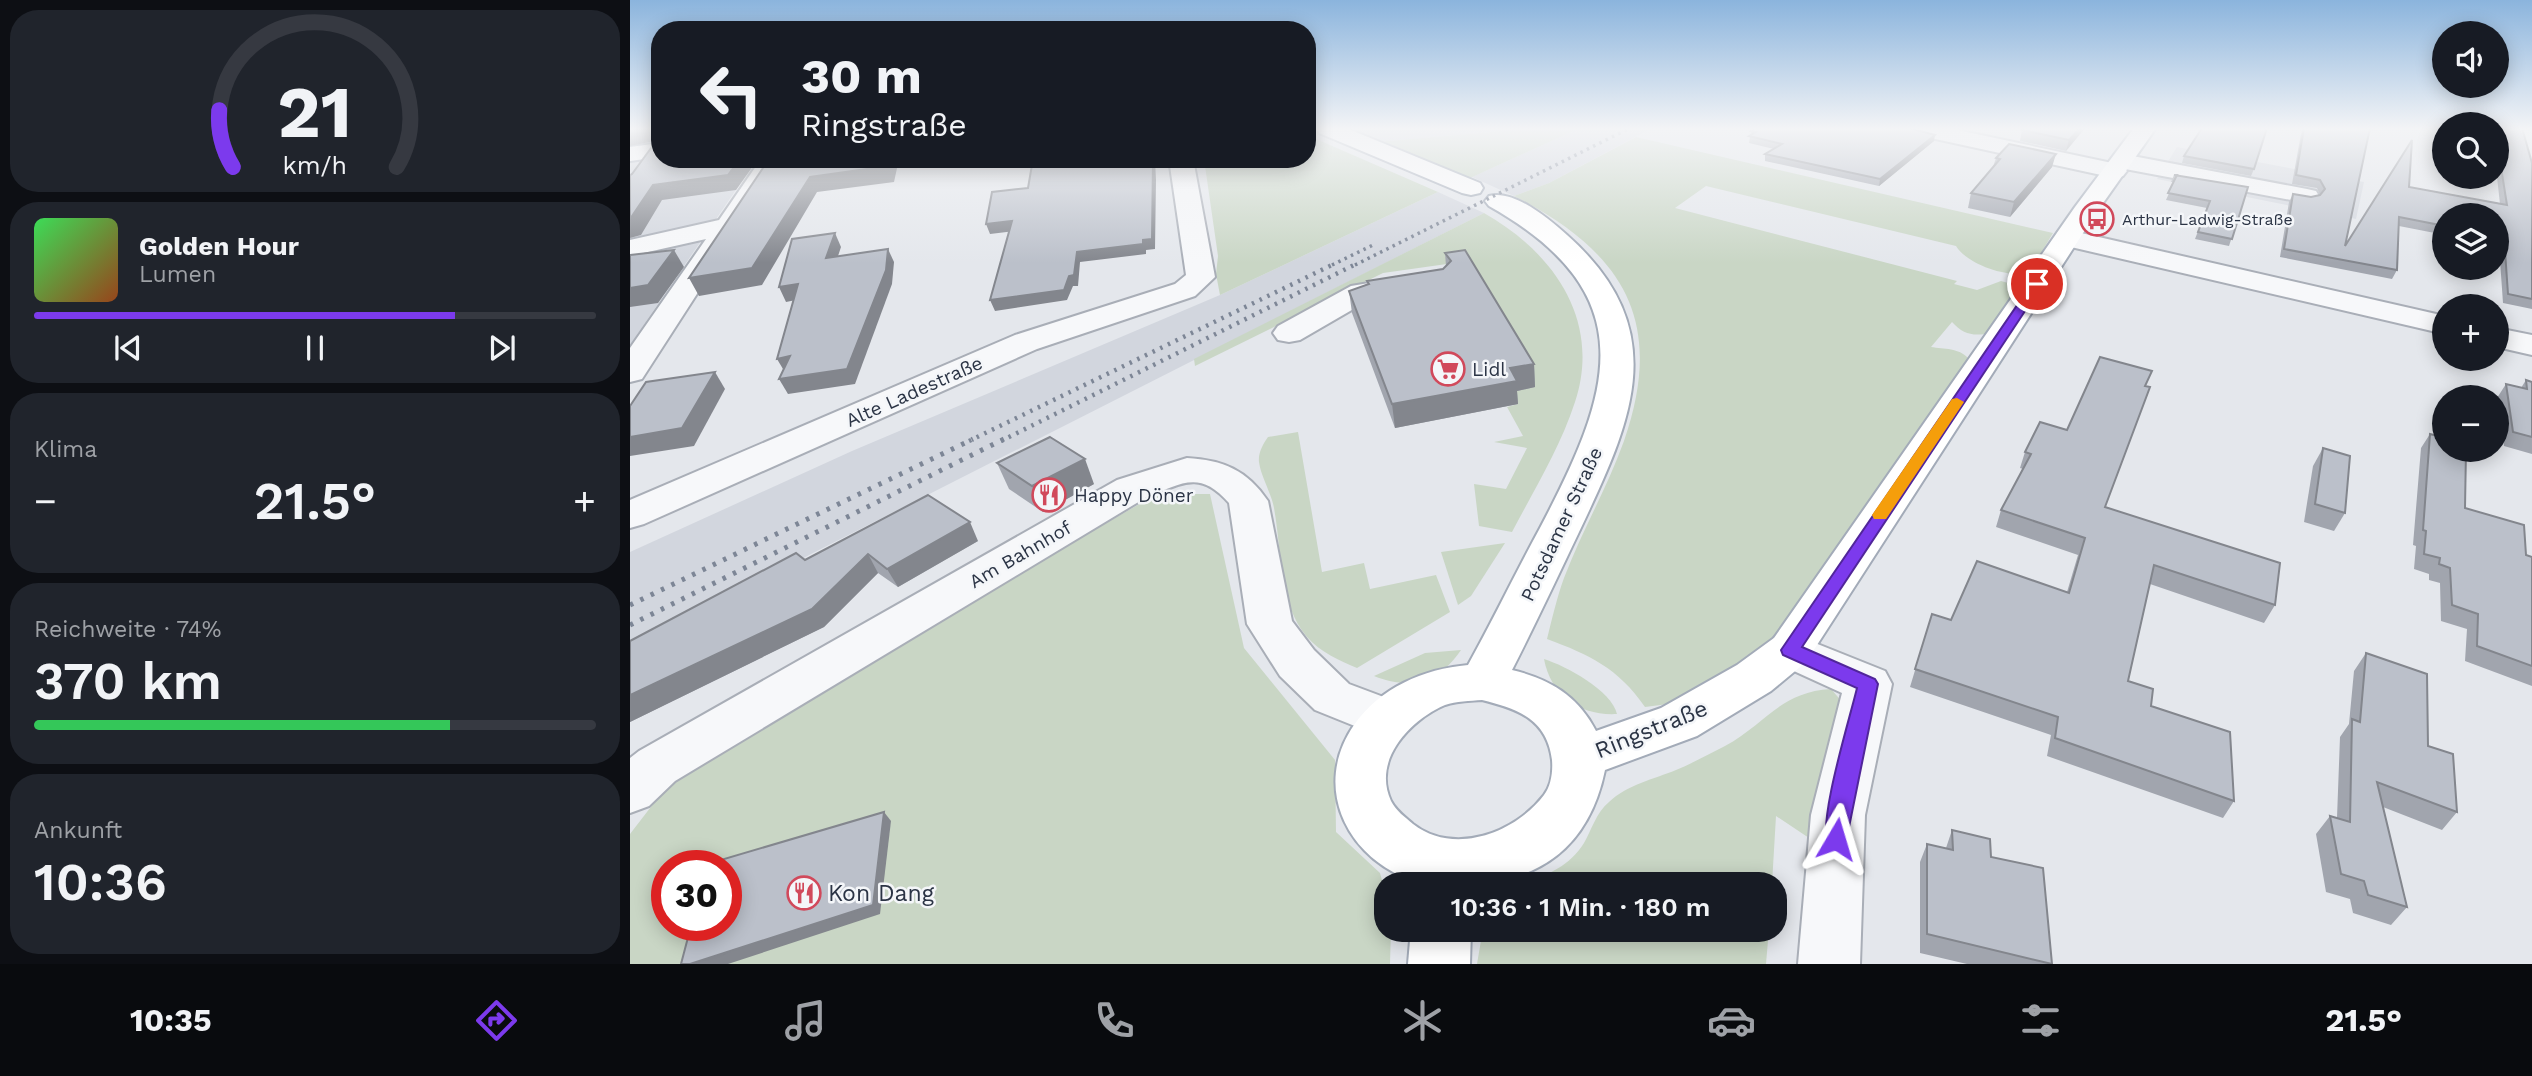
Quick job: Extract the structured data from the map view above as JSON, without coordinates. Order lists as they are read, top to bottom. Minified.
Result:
{"streets":{"main road":["Potsdamer Straße","Ringstraße"],"street":["Alte Ladestraße","Am Bahnhof"]},"places":{"bus stop":["Arthur-Ladwig-Straße"],"supermarket":["Lidl"],"restaurant":["Happy Döner","Kon Dang"]},"page":{"map_buttons":["+","−"],"turn":["30 m","Ringstraße"],"song":["Golden Hour","Lumen"],"tile":["Klima",["Reichweite · 74%","370 km"],["Ankunft","10:36"]],"heat":["−","21.5°","+"],"limit":"30","trip":"10:36 · 1 Min. · 180 m","tabs":["10:35","21.5°"],"gauge":["21","km/h"]}}
